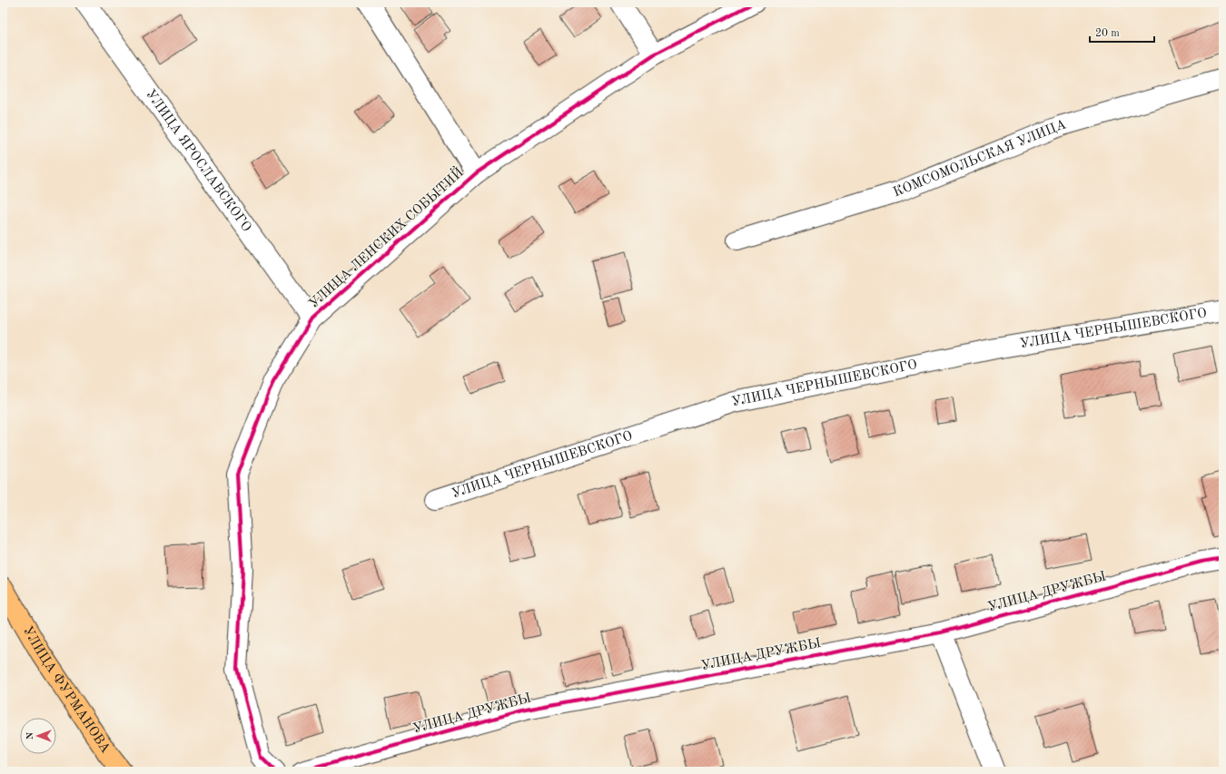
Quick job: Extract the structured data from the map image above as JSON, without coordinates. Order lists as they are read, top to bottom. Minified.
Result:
{"streets":{"main road":["УЛИЦА ФУРМАНОВА"],"street":["КОМСОМОЛЬСКАЯ УЛИЦА","УЛИЦА ЯРОСЛАВСКОГО","УЛИЦА ЛЕНСКИХ СОБЫТИЙ","УЛИЦА ЧЕРНЫШЕВСКОГО","УЛИЦА ДРУЖБЫ"]},"crossings":[["УЛИЦА ЯРОСЛАВСКОГО","УЛИЦА ЛЕНСКИХ СОБЫТИЙ"]],"scale_bar":"20 m","north":"left"}
